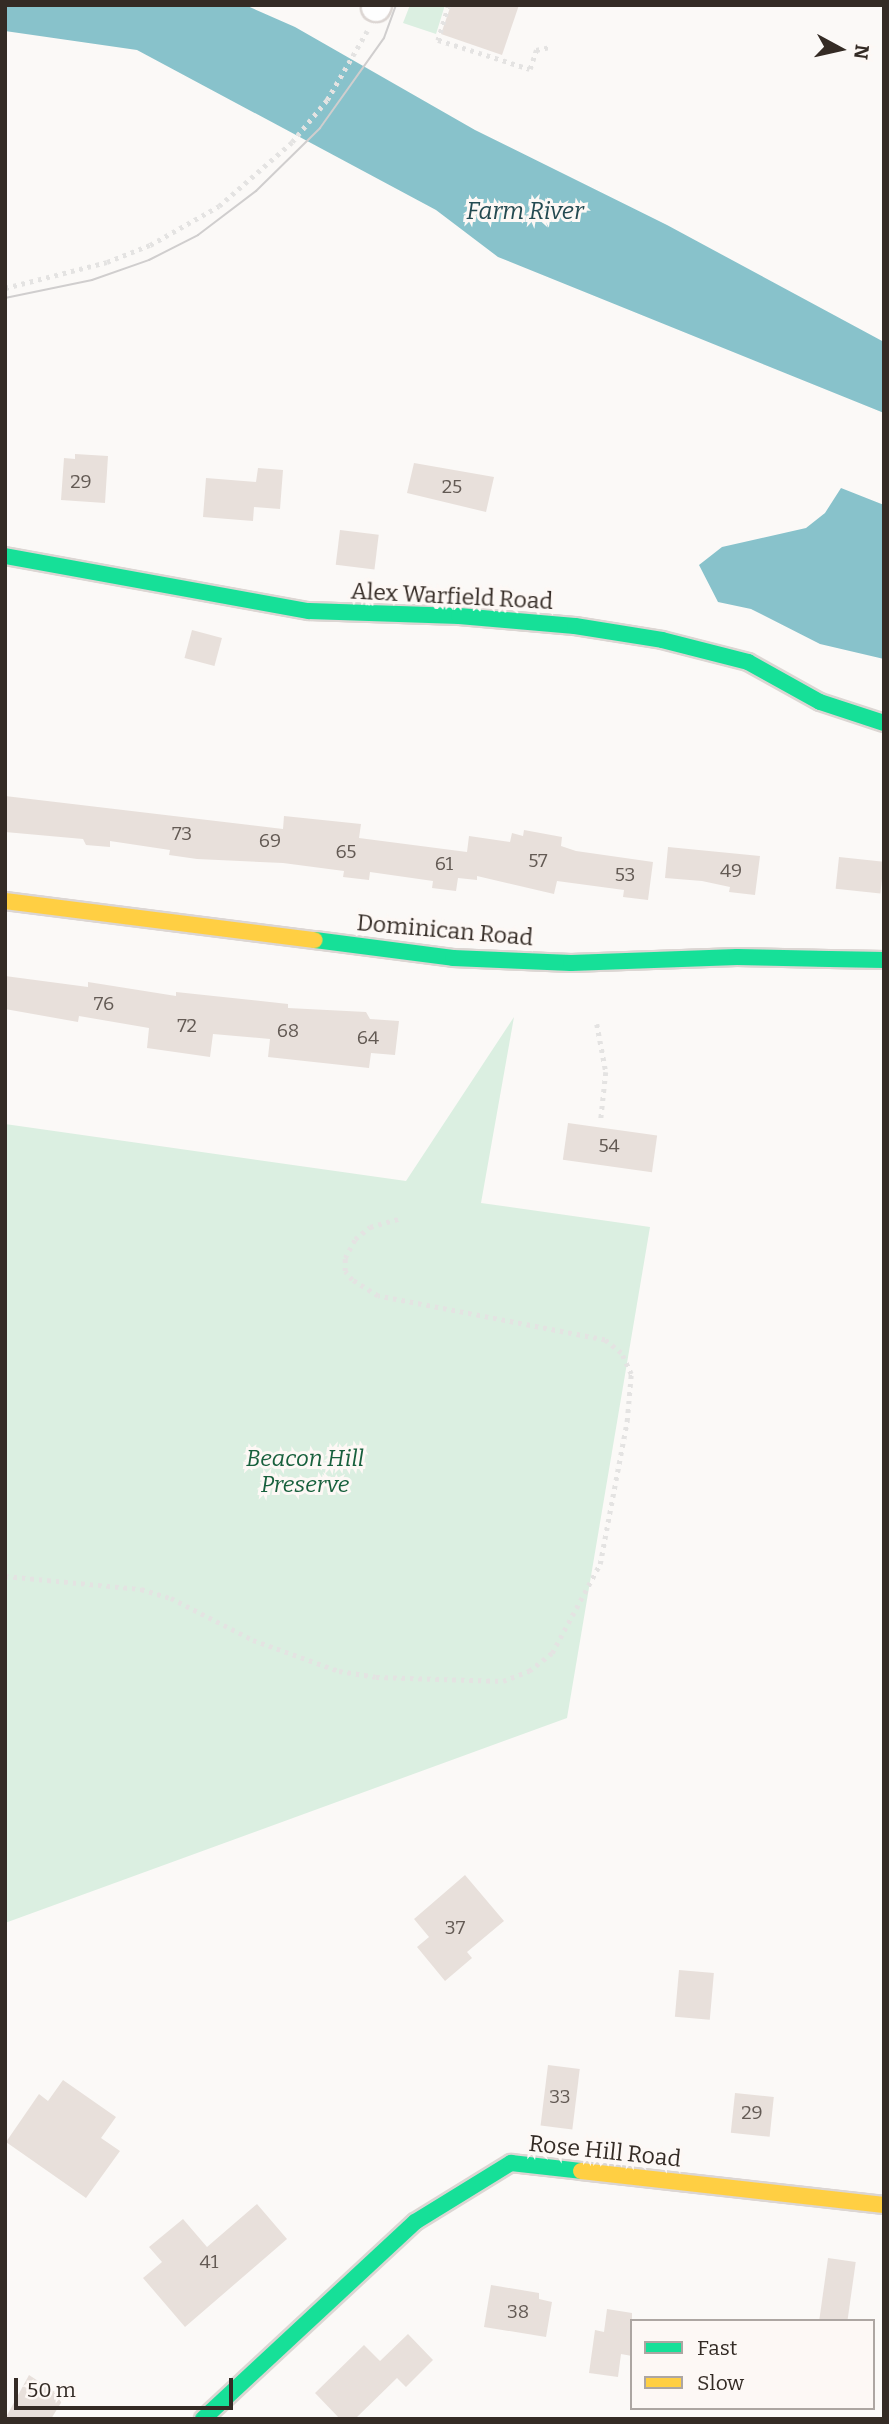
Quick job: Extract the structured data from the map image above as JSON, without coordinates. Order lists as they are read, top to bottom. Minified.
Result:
{"streets":{"street":["Alex Warfield Road","Dominican Road","Rose Hill Road"]},"water":["Farm River"],"parks":["Beacon Hill Preserve"],"house_numbers":["29","25","73","69","65","57","61","49","53","76","72","68","64","54","37","33","29","41","38"],"legend":["Fast","Slow"],"scale_bar":"50 m","north":"right"}
